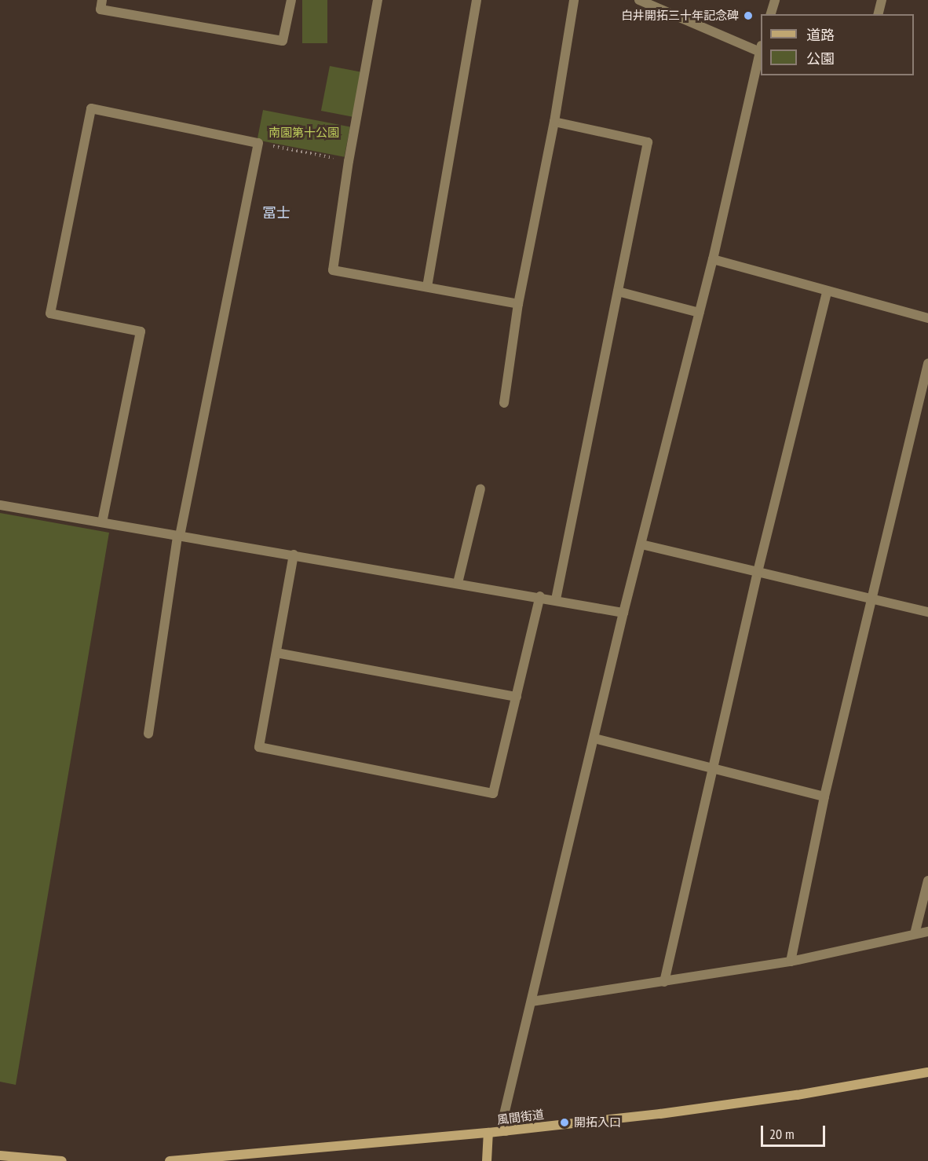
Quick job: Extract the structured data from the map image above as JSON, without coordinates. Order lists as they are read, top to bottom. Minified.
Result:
{"streets":{"street":["風間街道"]},"districts":["冨士"],"parks":["南園第十公園"],"places":["白井開拓三十年記念碑","開拓入口"],"legend":["道路","公園"],"scale_bar":"20 m"}
